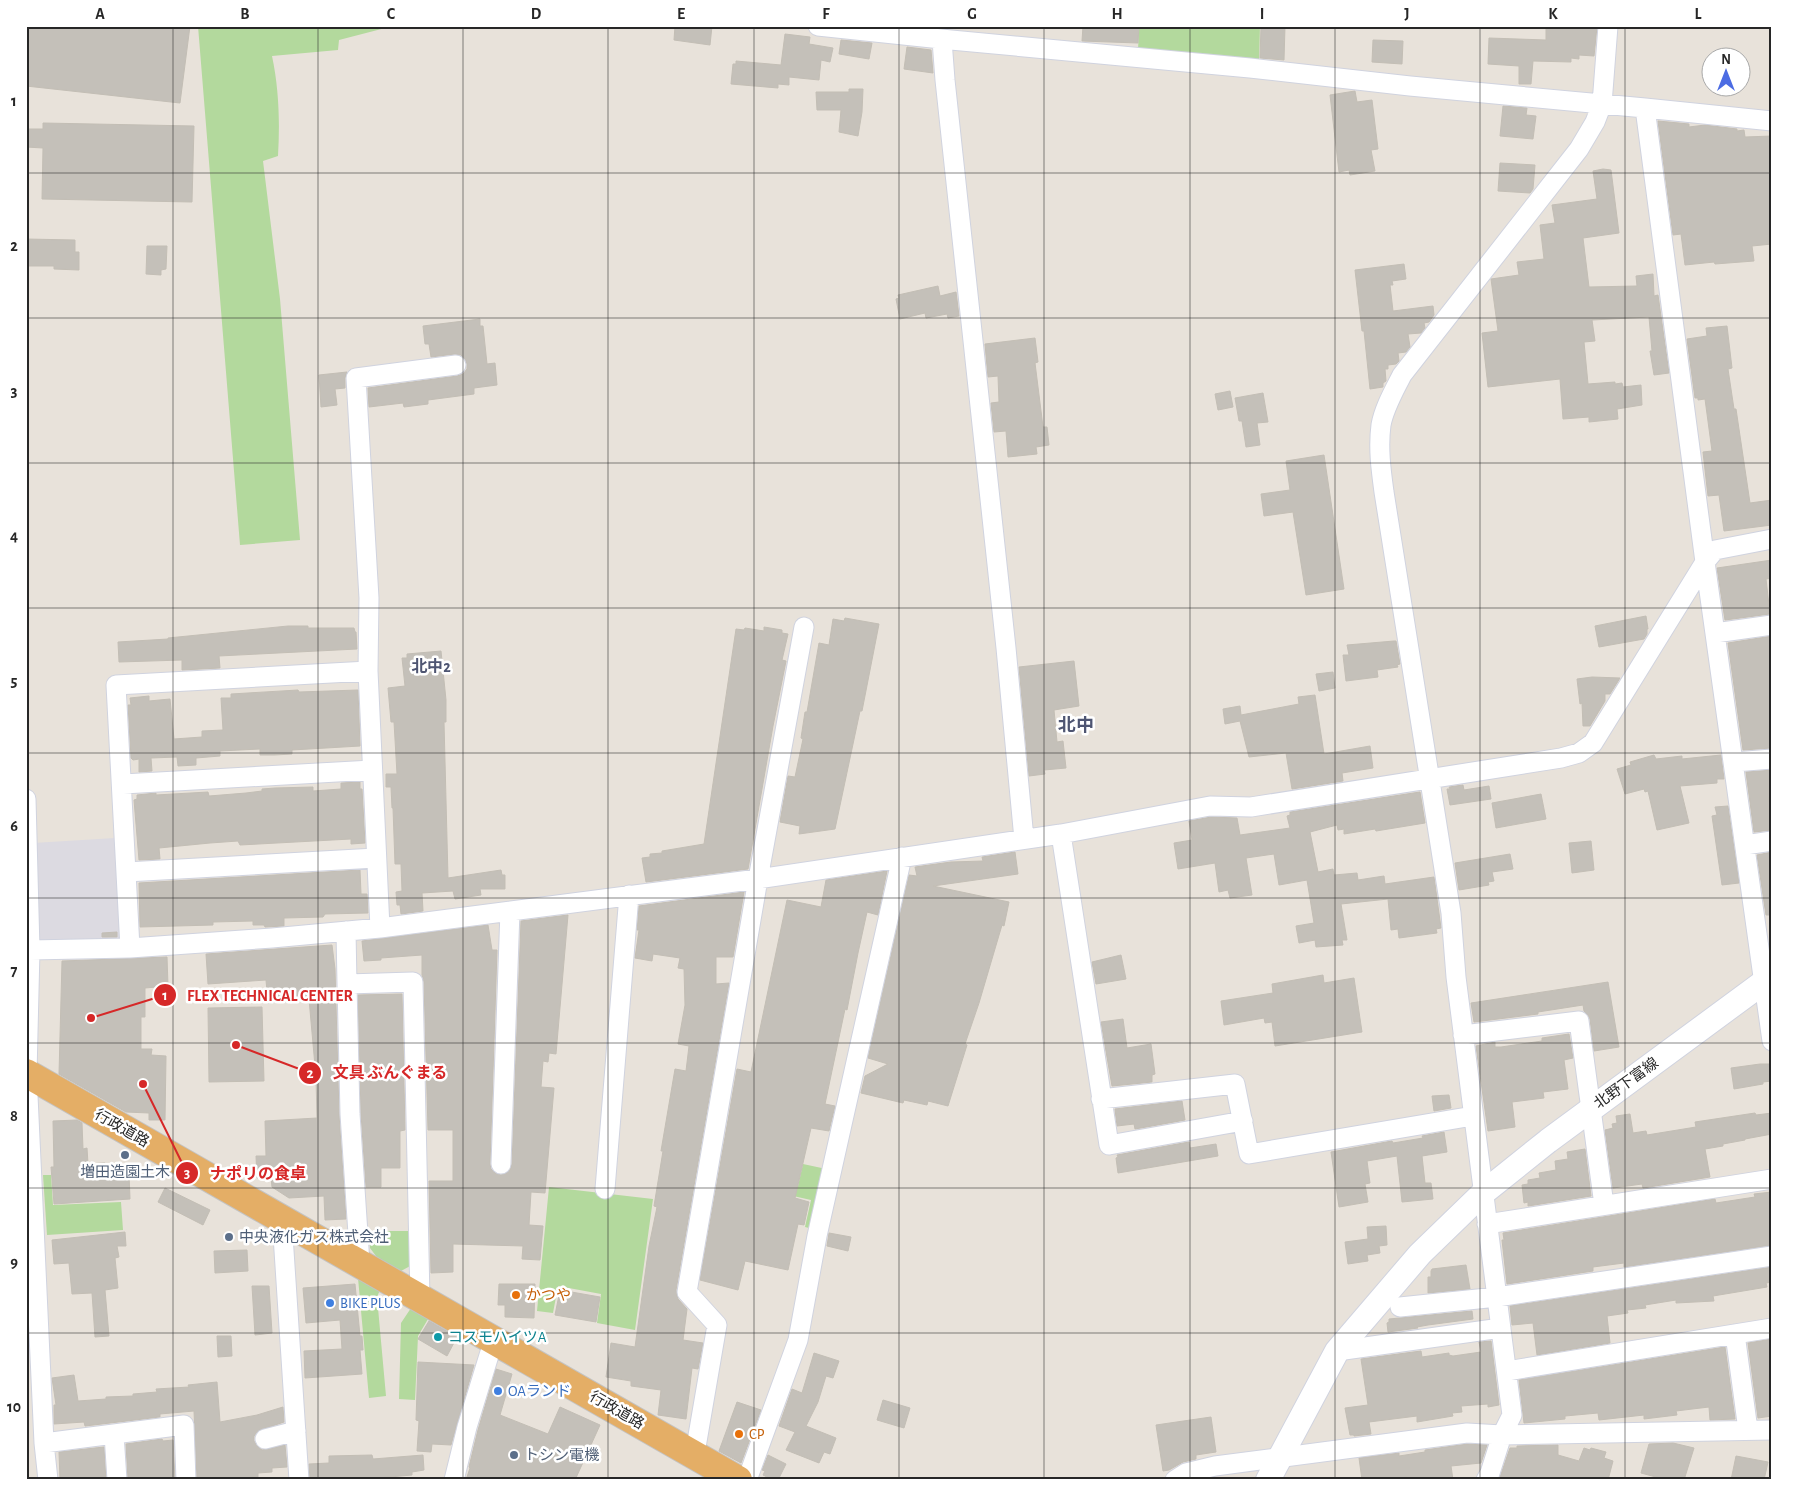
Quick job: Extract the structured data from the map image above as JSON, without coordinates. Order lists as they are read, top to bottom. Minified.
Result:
{"streets":{"highway":["行政道路"],"street":["北野下富線"]},"districts":["北中2","北中"],"places":["FLEX TECHNICAL CENTER","文具 ぶんぐまる","ナポリの食卓","増田造園土木","中央液化ガス株式会社","かつや","BIKE PLUS","コスモハイツA","OAランド","CP","トシン電機"],"north":"top","grid":{"columns":["A","B","C","D","E","F","G","H","I","J","K","L"],"rows":["1","2","3","4","5","6","7","8","9","10"]}}
